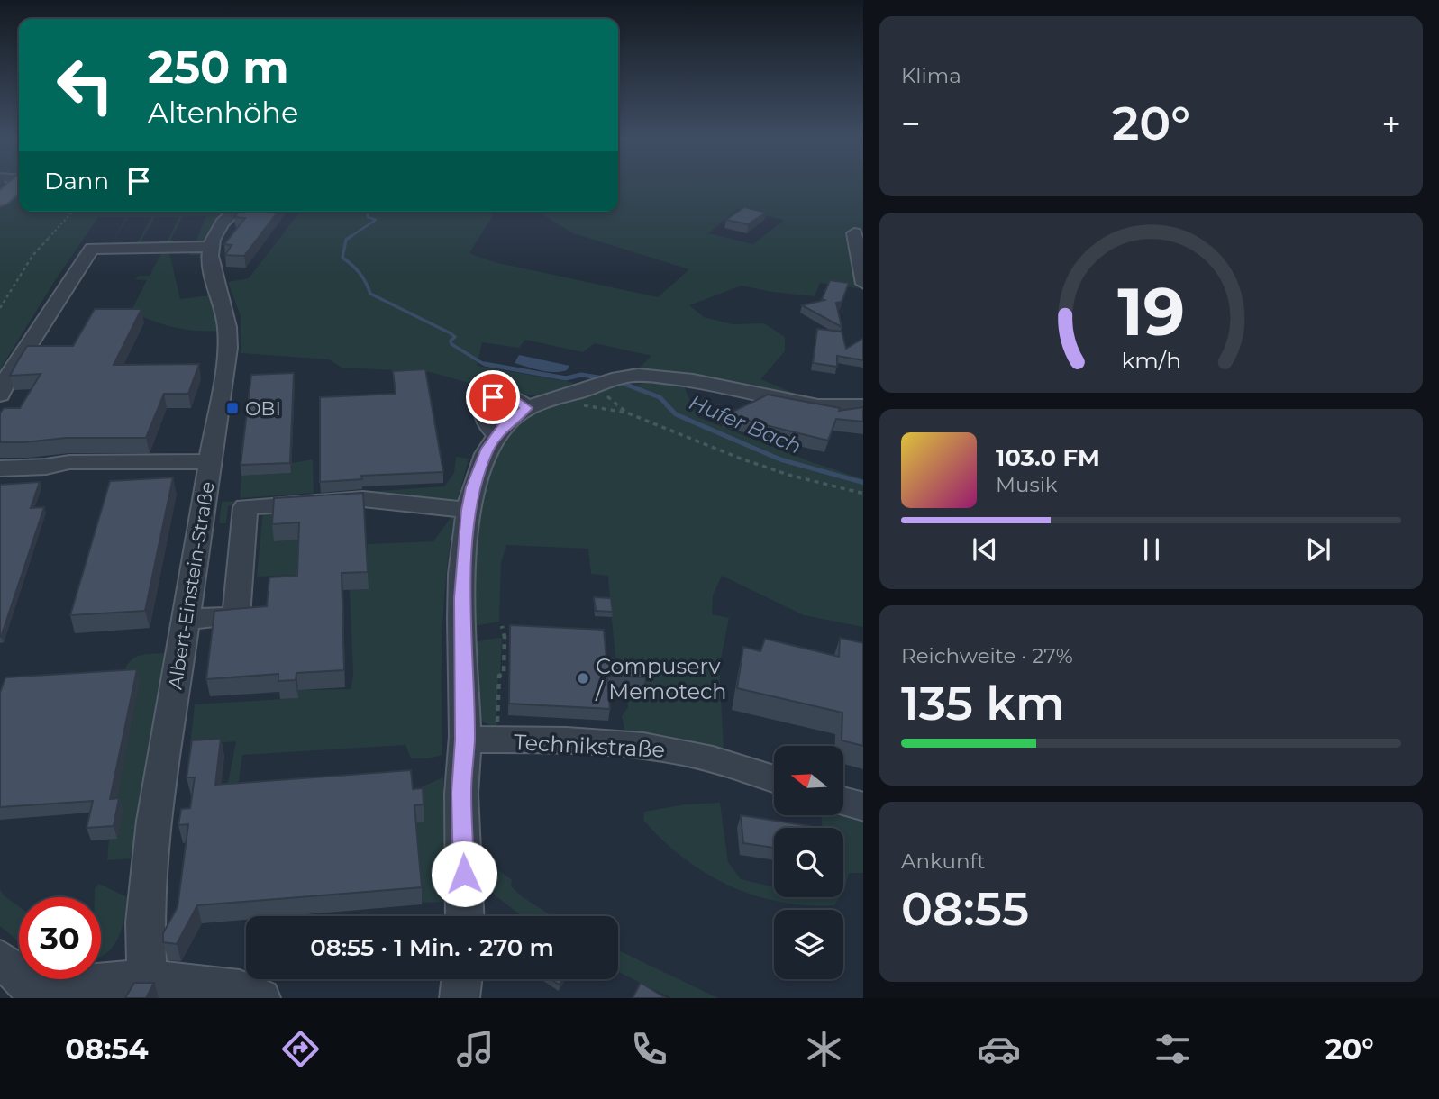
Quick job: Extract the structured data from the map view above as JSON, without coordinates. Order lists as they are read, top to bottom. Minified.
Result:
{"streets":{"street":["Albert-Einstein-Straße","Technikstraße"]},"water":["Hufer Bach"],"places":{"transit":["OBI"],"other":["Compuserv / Memotech"]},"north":"left","page":{"tile":["Klima",["Reichweite · 27%","135 km"],["Ankunft","08:55"]],"turn":["250 m","Altenhöhe"],"heat":["−","20°","+"],"then":"Dann","song":["103.0 FM","Musik"],"limit":"30","trip":"08:55 · 1 Min. · 270 m","tabs":["08:54","20°"],"gauge":["19","km/h"]}}
